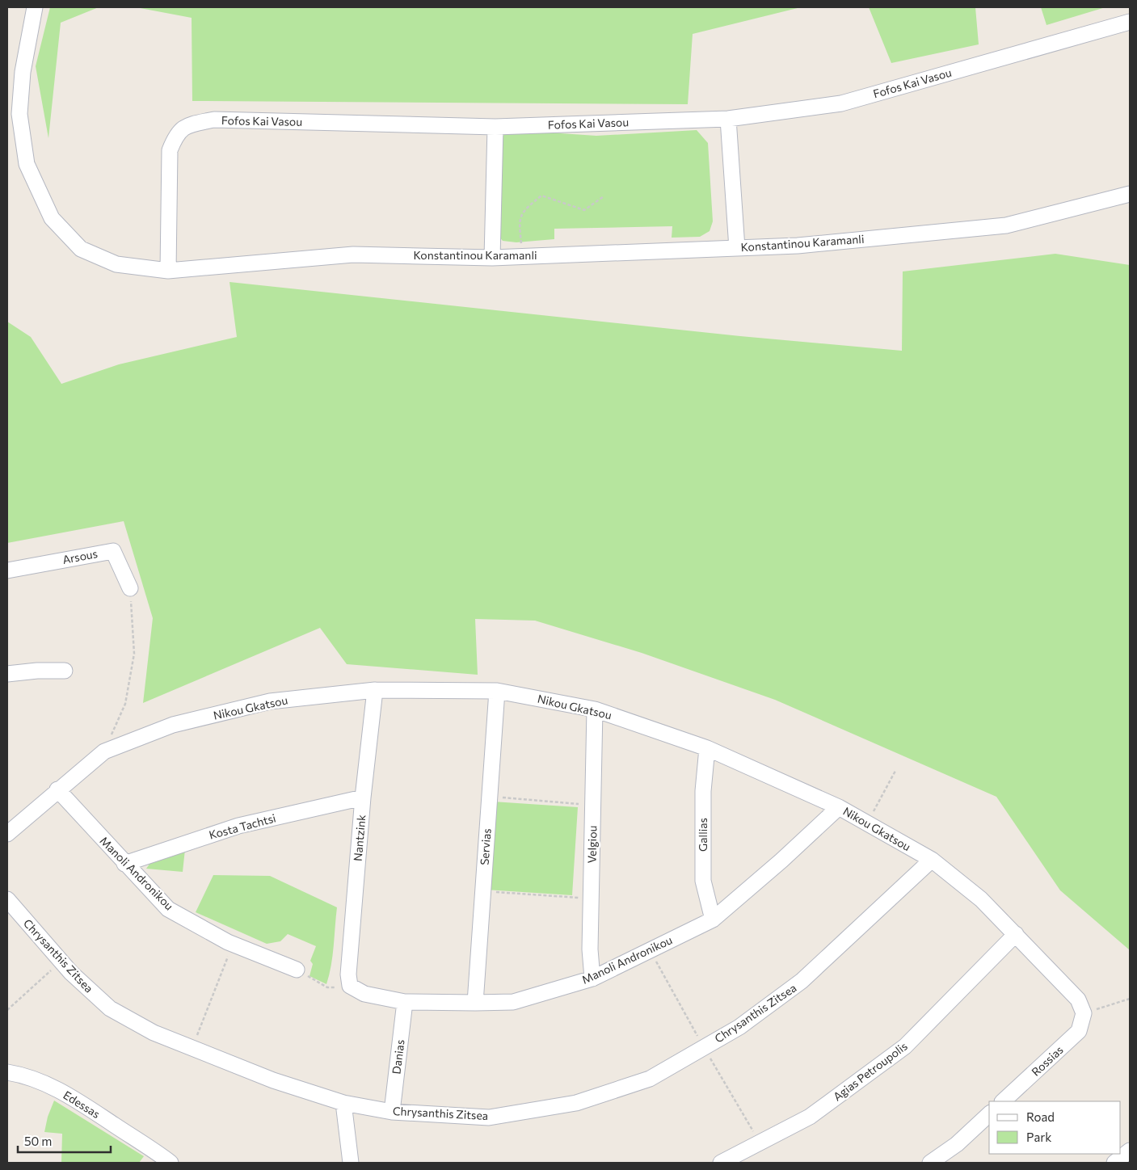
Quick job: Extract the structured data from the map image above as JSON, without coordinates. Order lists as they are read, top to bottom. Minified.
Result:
{"streets":{"street":["Fofos Kai Vasou","Konstantinou Karamanli","Arsous","Nikou Gkatsou","Kosta Tachtsi","Gallias","Nantzink","Velgiou","Servias","Manoli Andronikou","Chrysanthis Zitsea","Danias","Rossias","Agias Petroupolis","Edessas"]},"crossings":[["Fofos Kai Vasou","Konstantinou Karamanli"],["Nikou Gkatsou","Gallias"],["Nikou Gkatsou","Nantzink"],["Nikou Gkatsou","Velgiou"],["Nikou Gkatsou","Servias"],["Nikou Gkatsou","Manoli Andronikou"],["Nikou Gkatsou","Chrysanthis Zitsea"],["Nikou Gkatsou","Rossias"],["Nikou Gkatsou","Agias Petroupolis"],["Kosta Tachtsi","Nantzink"],["Kosta Tachtsi","Manoli Andronikou"],["Gallias","Manoli Andronikou"],["Nantzink","Manoli Andronikou"],["Velgiou","Manoli Andronikou"],["Servias","Manoli Andronikou"],["Manoli Andronikou","Danias"],["Chrysanthis Zitsea","Danias"]],"legend":["Road","Park"],"scale_bar":"50 m"}
